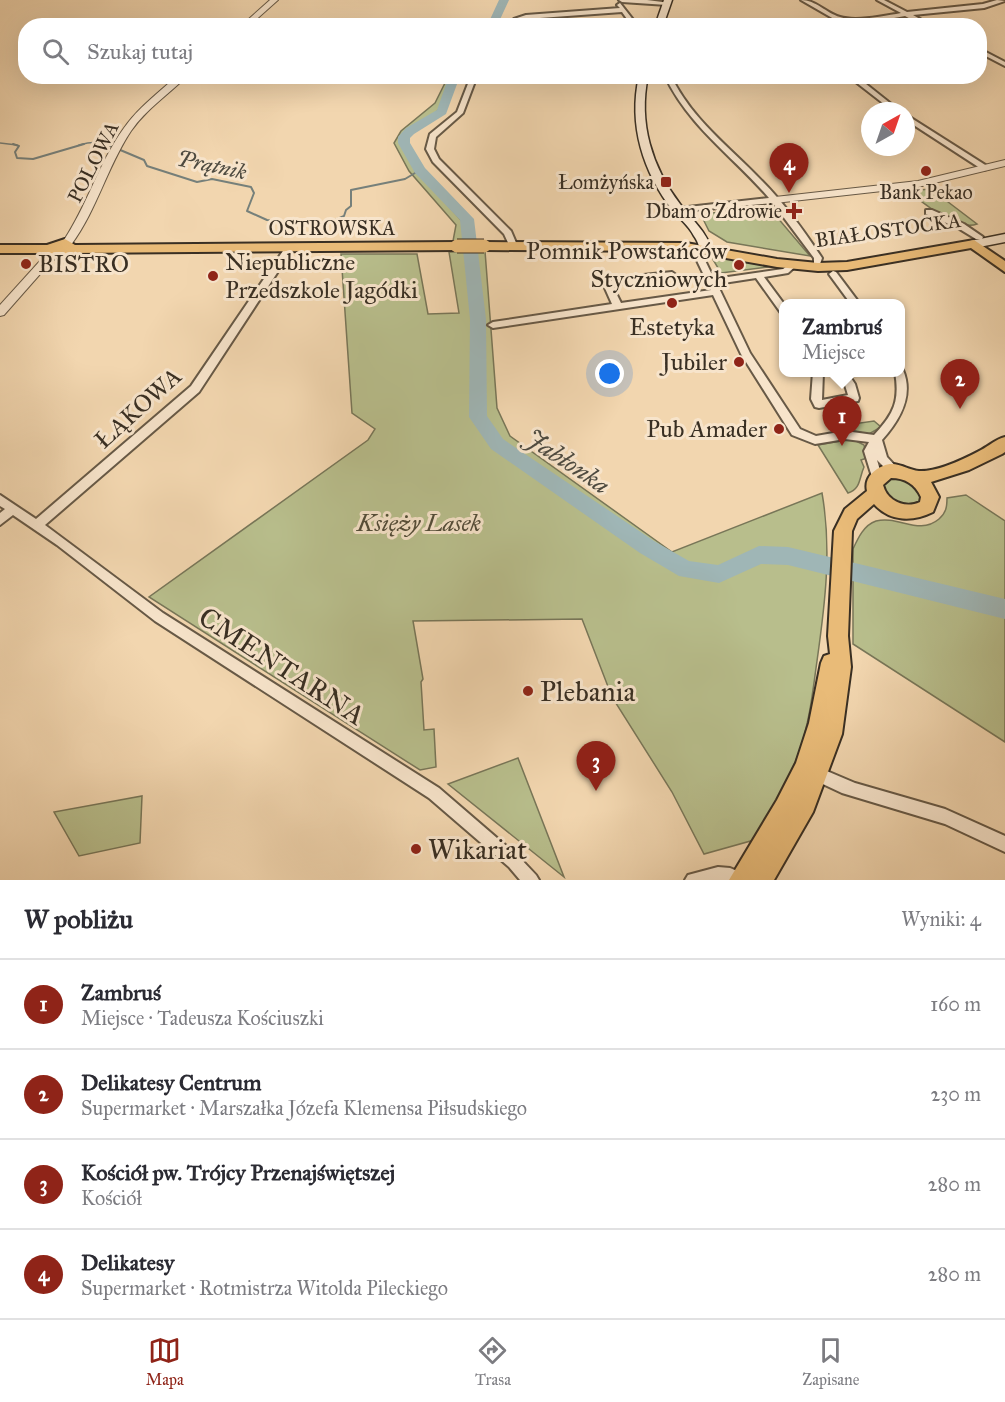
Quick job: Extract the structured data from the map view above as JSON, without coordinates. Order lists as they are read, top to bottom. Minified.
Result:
{"streets":{"main road":["OSTROWSKA","BIAŁOSTOCKA"],"street":["POLOWA","ŁĄKOWA","CMENTARNA"]},"crossings":[["POLOWA","OSTROWSKA"],["OSTROWSKA","BIAŁOSTOCKA"],["OSTROWSKA","ŁĄKOWA"],["ŁĄKOWA","CMENTARNA"]],"water":["Prątnik","Jabłonka"],"parks":["Księży Lasek"],"places":{"other":["Bank Pekao","BISTRO","Pomnik Powstańców Styczniowych","Niepubliczne Przedszkole Jagódki","Estetyka","Jubiler","Pub Amader","Plebania","Wikariat"],"transit":["Łomżyńska"],"health":["Dbam o Zdrowie"]},"north":"top right","page":{"search":"Szukaj tutaj","pins":["4","2","1","3"],"popup":["Zambruś","Miejsce"],"heading":["W pobliżu","Wyniki: 4"],"list":[{"mark":"1","name":"Zambruś","note":"Miejsce · Tadeusza Kościuszki","value":"160 m"},{"mark":"2","name":"Delikatesy Centrum","note":"Supermarket · Marszałka Józefa Klemensa Piłsudskiego","value":"230 m"},{"mark":"3","name":"Kościół pw. Trójcy Przenajświętszej","note":"Kościół","value":"280 m"},{"mark":"4","name":"Delikatesy","note":"Supermarket · Rotmistrza Witolda Pileckiego","value":"280 m"}],"nav":["Mapa","Trasa","Zapisane"]}}
